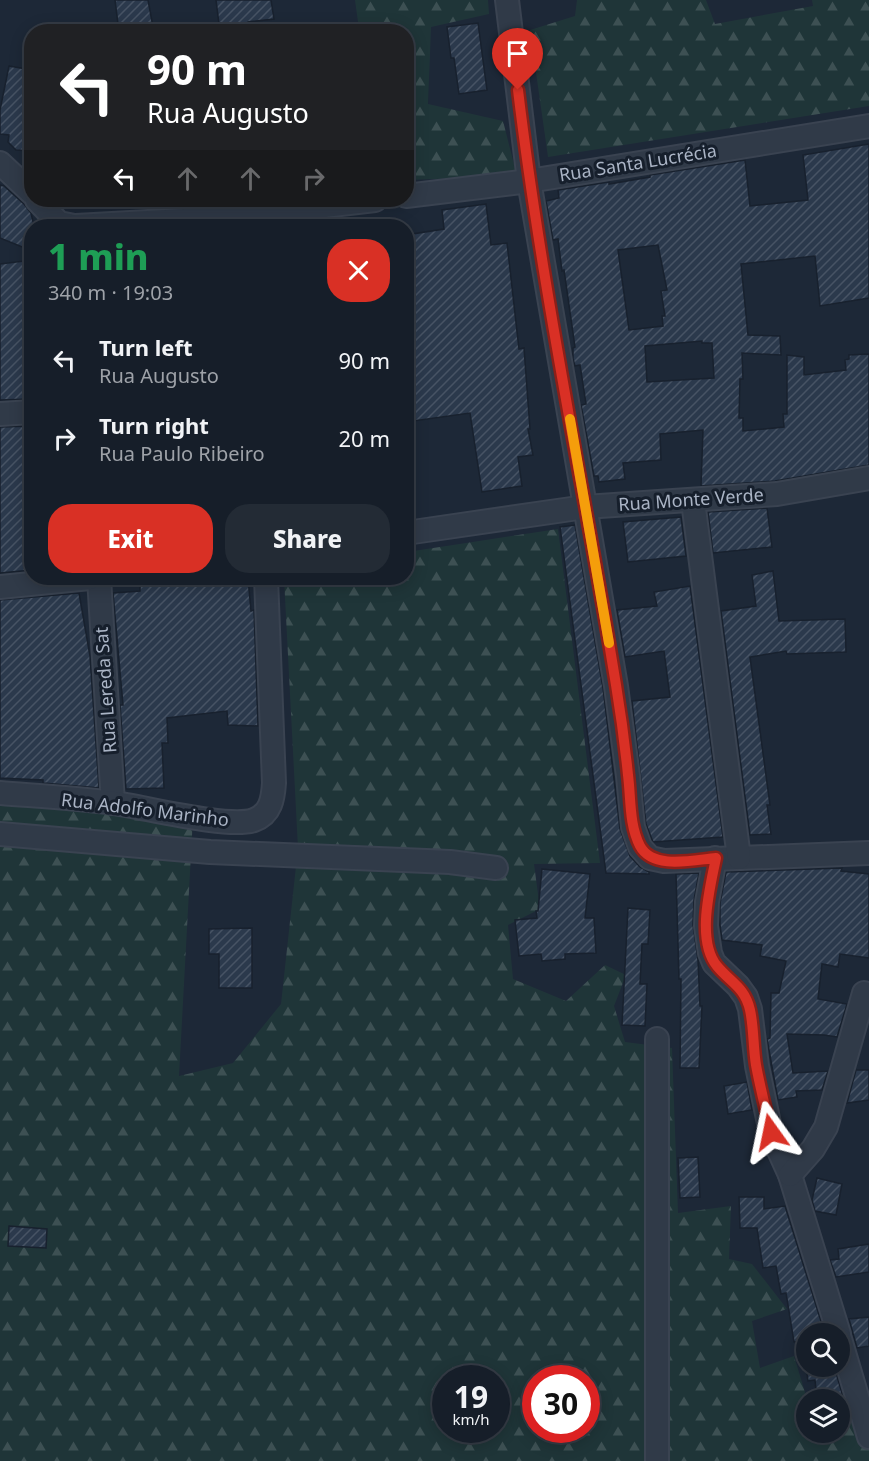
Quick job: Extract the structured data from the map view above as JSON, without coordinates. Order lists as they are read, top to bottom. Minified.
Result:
{"streets":{"street":["Rua Santa Lucrécia","Rua Monte Verde","Rua Lereda Sat","Rua Adolfo Marinho"]},"crossings":[["Rua Lereda Sat","Rua Adolfo Marinho"]],"page":{"turn":["90 m","Rua Augusto"],"heading":["1 min","340 m · 19:03"],"list":[{"name":"Turn left","note":"Rua Augusto","value":"90 m"},{"name":"Turn right","note":"Rua Paulo Ribeiro","value":"20 m"}],"buttons":["Exit","Share"],"speed":"19 km/h","limit":"30"}}
